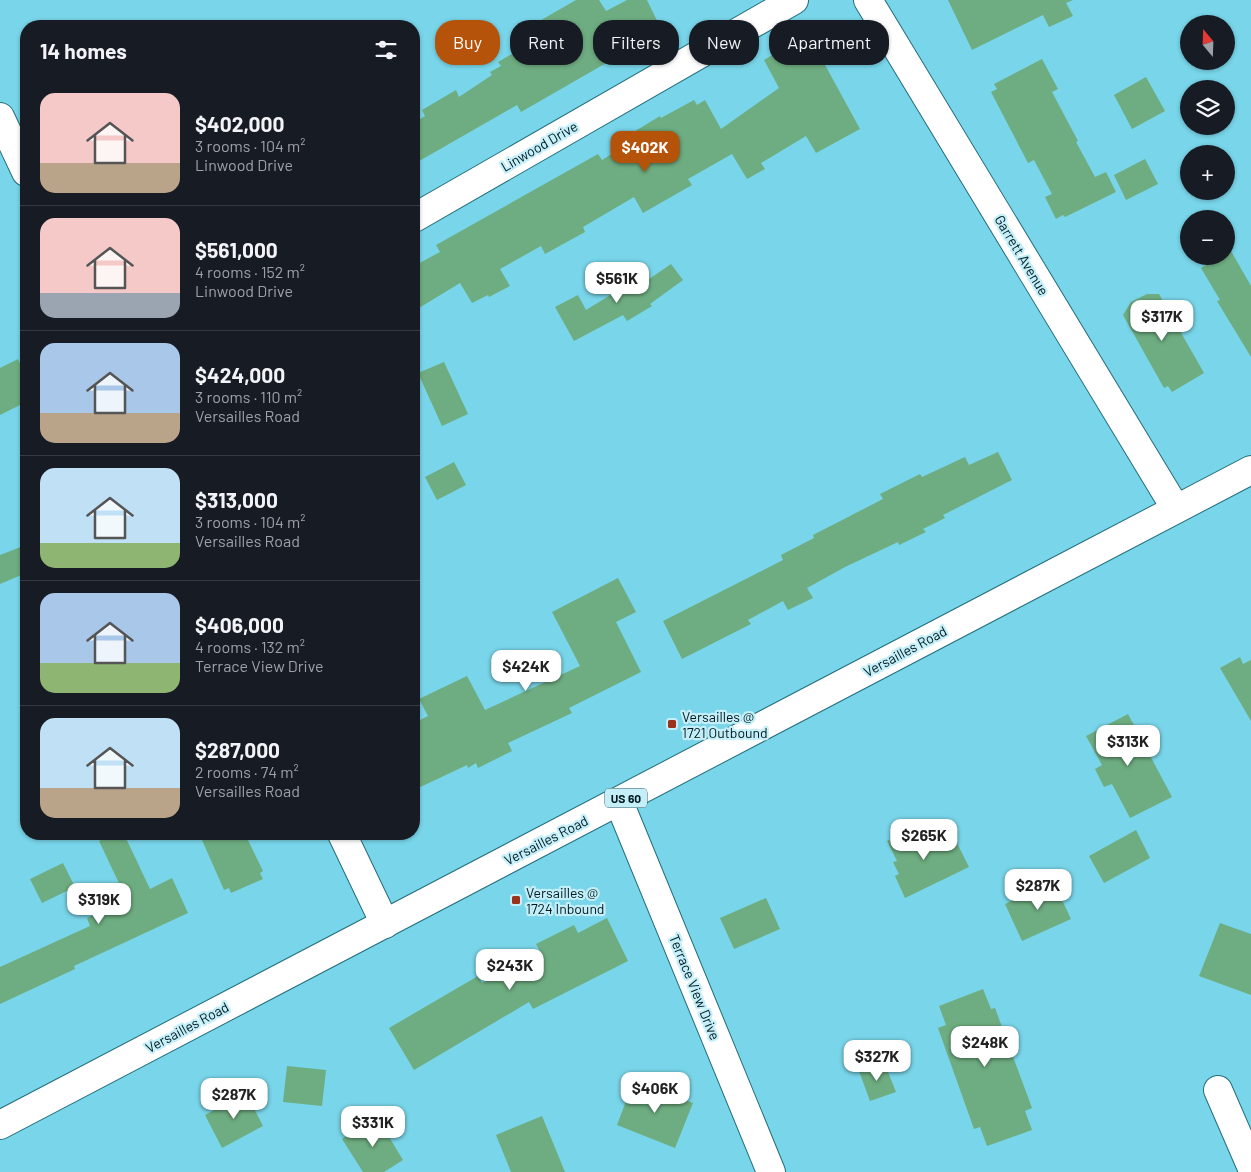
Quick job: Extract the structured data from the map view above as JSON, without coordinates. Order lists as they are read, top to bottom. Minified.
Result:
{"streets":{"street":["Linwood Drive","Garrett Avenue","Versailles Road","US 60","Terrace View Drive"]},"crossings":[["Garrett Avenue","Versailles Road"],["Versailles Road","Terrace View Drive"]],"places":{"transit":["Versailles @ 1721 Outbound","Versailles @ 1724 Inbound"]},"north":"top","page":{"map_buttons":["+","−"],"chip":["Buy","Rent","Filters","New","Apartment"],"heading":"14 homes","list":[{"name":"$402,000","note":"3 rooms · 104 m² · Linwood Drive"},{"name":"$561,000","note":"4 rooms · 152 m² · Linwood Drive"},{"name":"$424,000","note":"3 rooms · 110 m² · Versailles Road"},{"name":"$313,000","note":"3 rooms · 104 m² · Versailles Road"},{"name":"$406,000","note":"4 rooms · 132 m² · Terrace View Drive"},{"name":"$287,000","note":"2 rooms · 74 m² · Versailles Road"}],"price":["$402K","$561K","$317K","$424K","$313K","$265K","$287K","$319K","$243K","$248K","$327K","$406K","$287K","$331K"]}}
